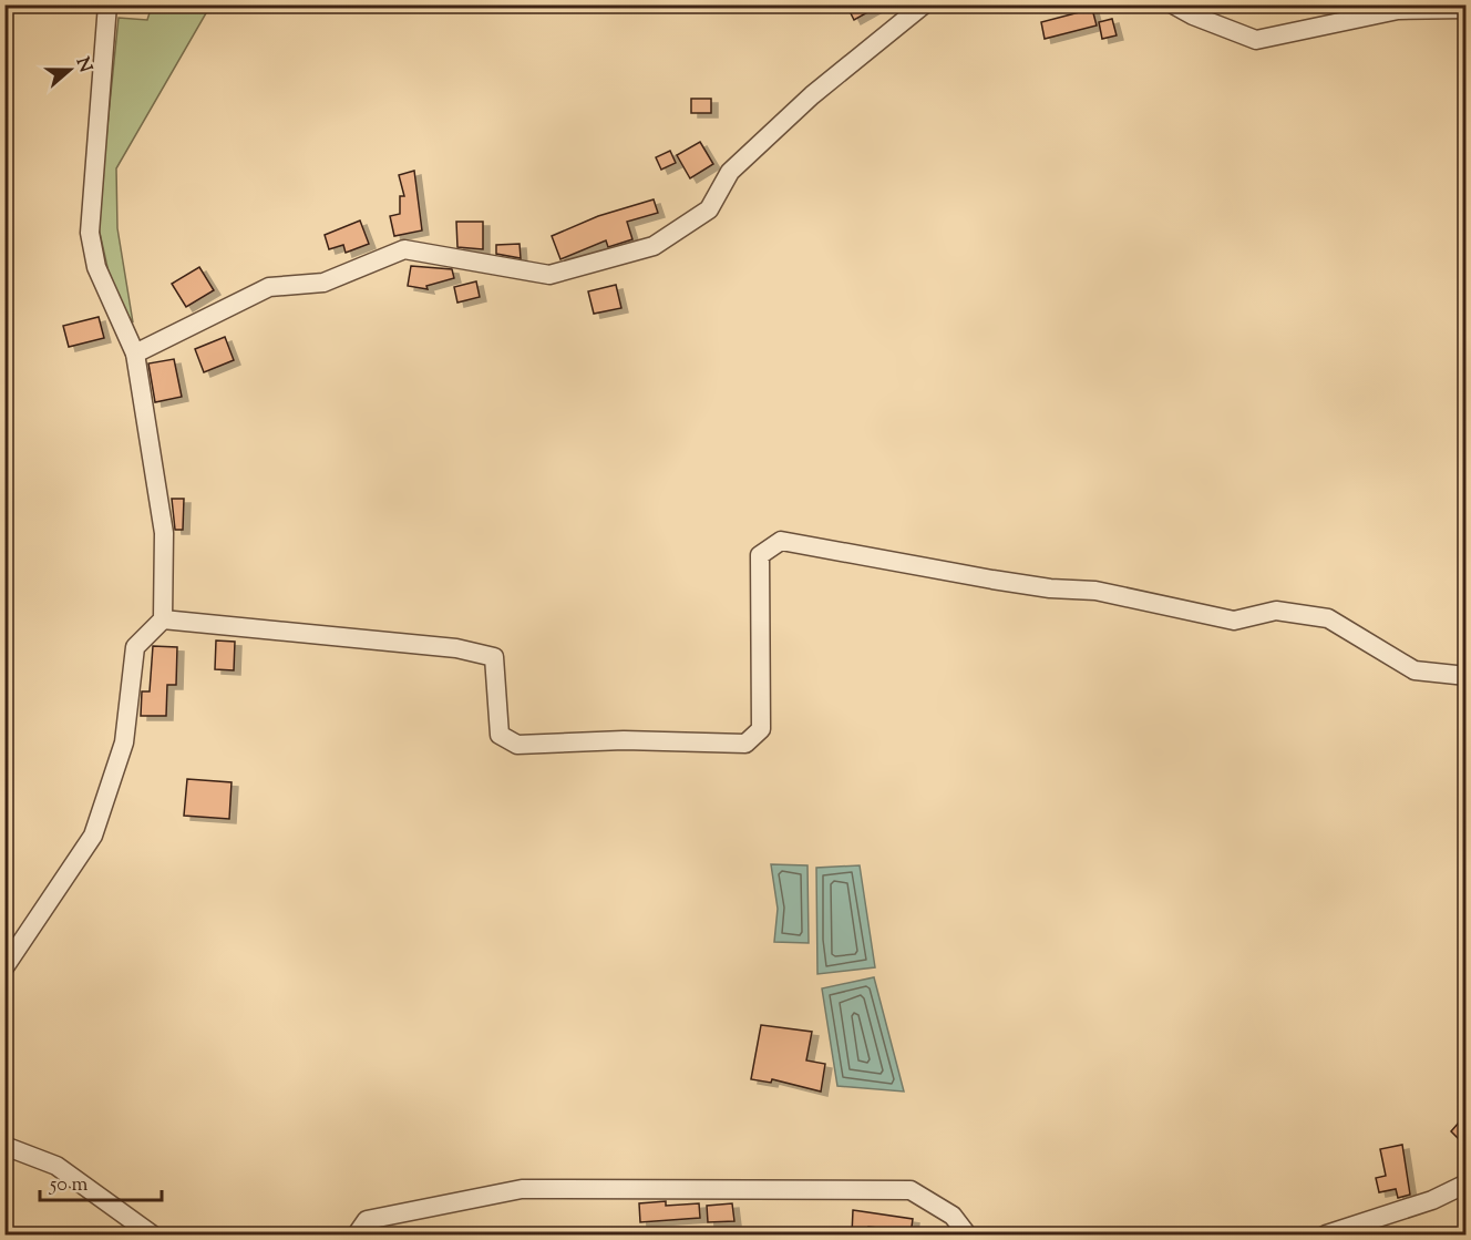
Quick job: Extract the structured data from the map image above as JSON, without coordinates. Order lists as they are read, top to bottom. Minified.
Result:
{"scale_bar":"50 m","north":"right"}
